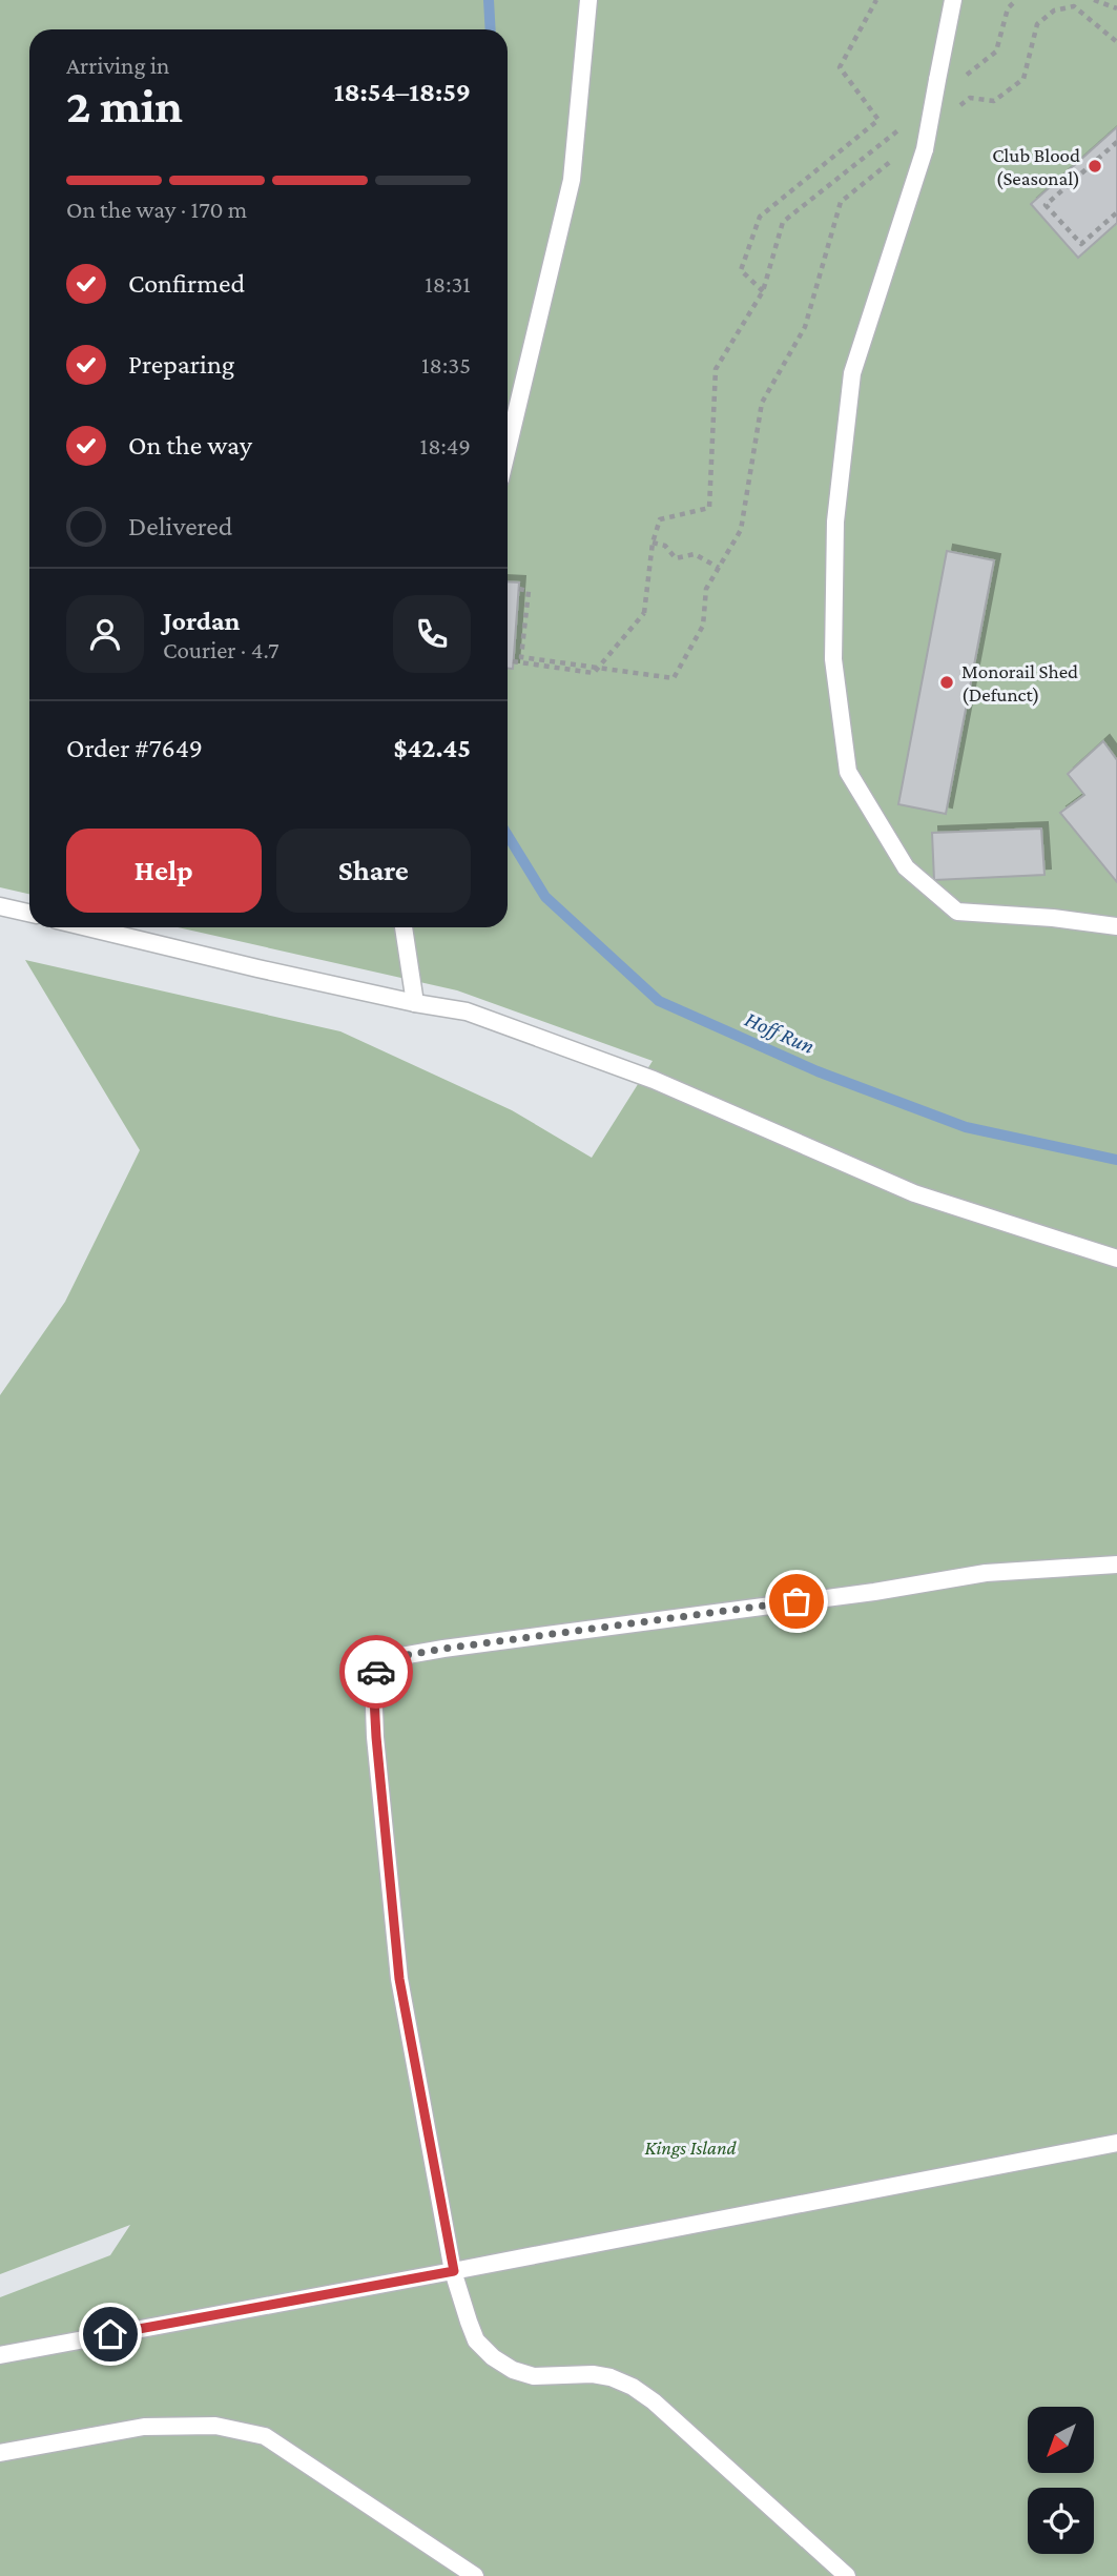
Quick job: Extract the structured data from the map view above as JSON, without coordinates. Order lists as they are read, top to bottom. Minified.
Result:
{"water":["Hoff Run"],"parks":["Kings Island"],"places":["Club Blood (Seasonal)","Monorail Shed (Defunct)"],"north":"bottom left","page":{"heading":["2 min","Arriving in","18:54–18:59"],"panel":["Jordan","Courier · 4.7","Order #7649","$42.45"],"bar":"On the way · 170 m","list":[["Confirmed","18:31"],["Preparing","18:35"],["On the way","18:49"],"Delivered"],"buttons":["Help","Share"]}}
